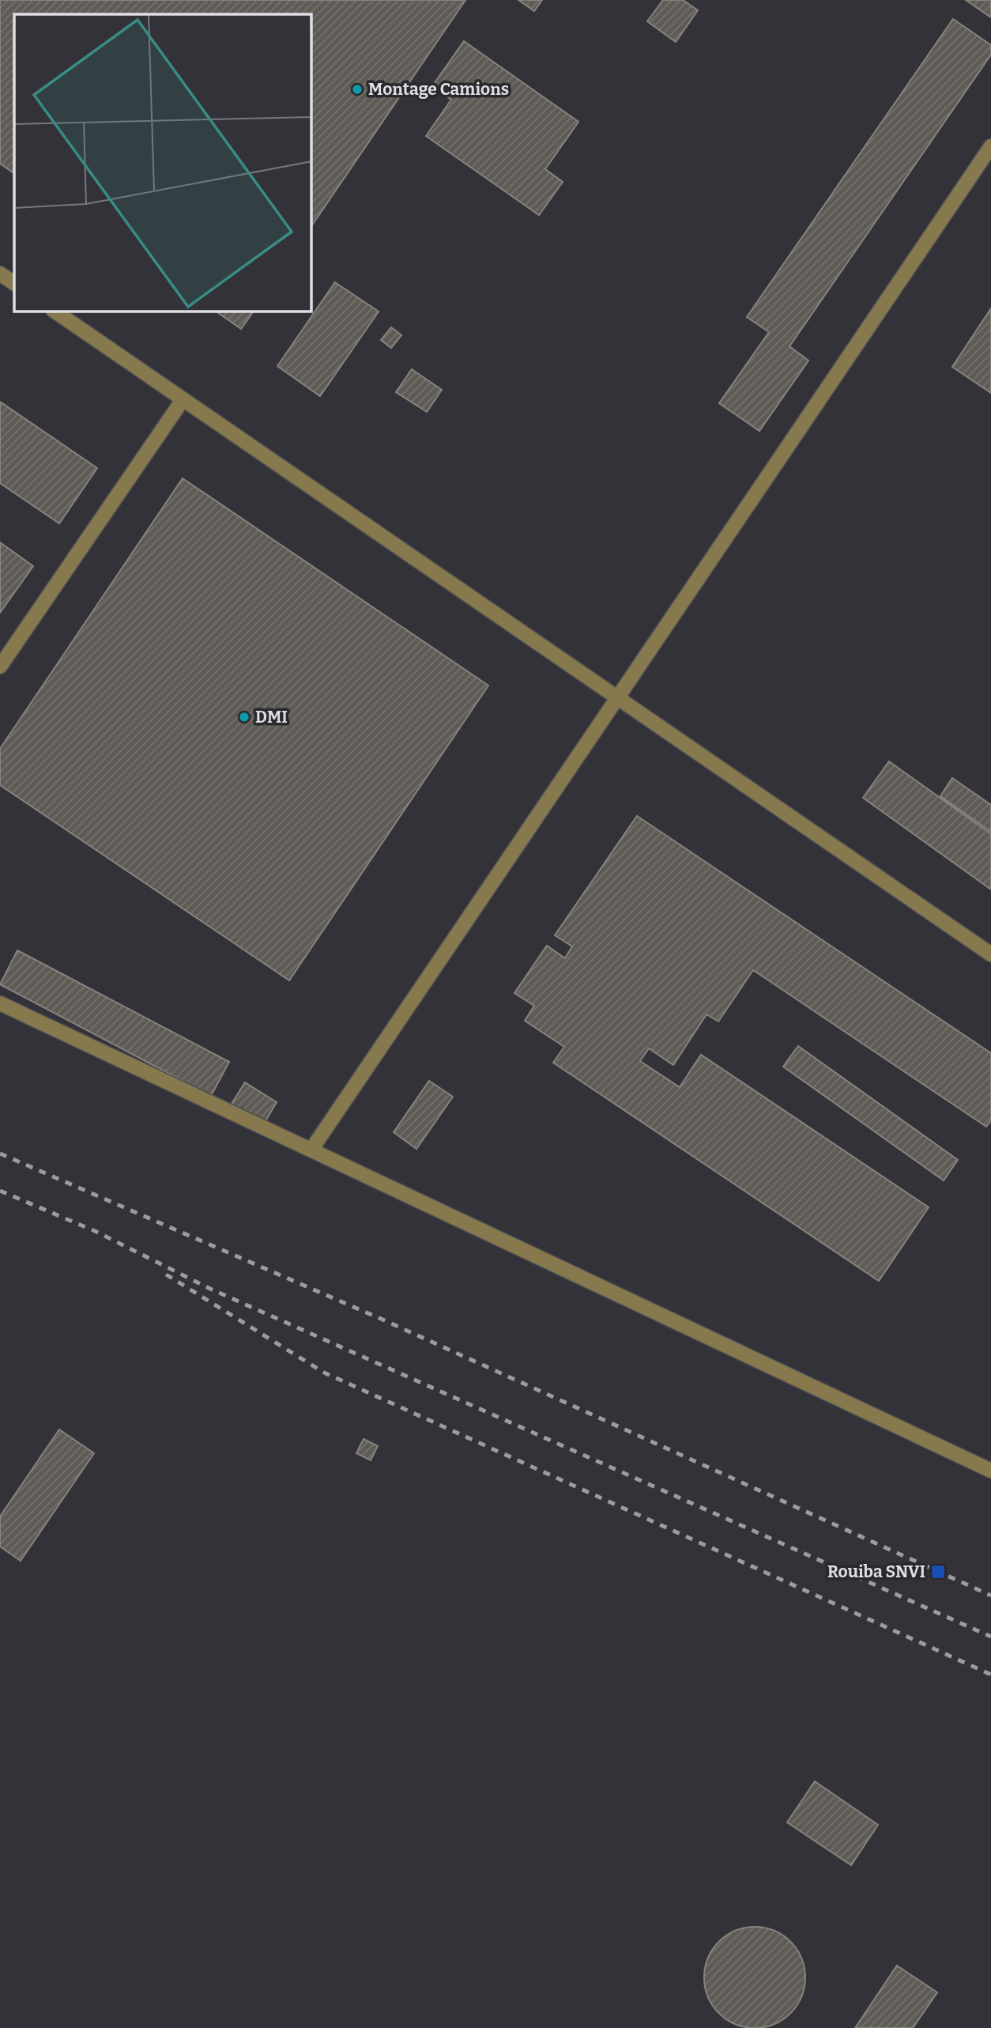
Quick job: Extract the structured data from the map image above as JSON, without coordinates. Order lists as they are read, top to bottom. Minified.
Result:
{"places":{"other":["Montage Camions","DMI"],"transit":["Rouiba SNVI"]}}
